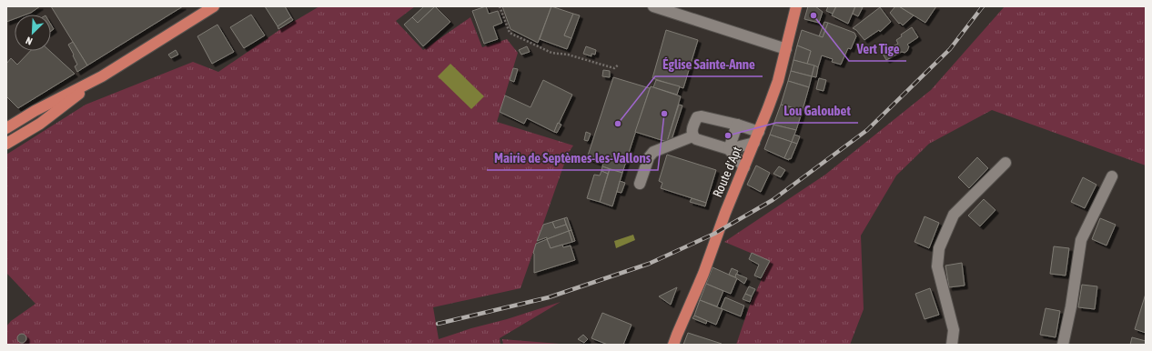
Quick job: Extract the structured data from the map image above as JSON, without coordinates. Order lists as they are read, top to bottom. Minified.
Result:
{"streets":{"main road":["Route d'Apt"]},"places":["Vert Tige","Mairie de Septèmes-les-Vallons","Église Sainte-Anne","Lou Galoubet"],"north":"bottom left"}
